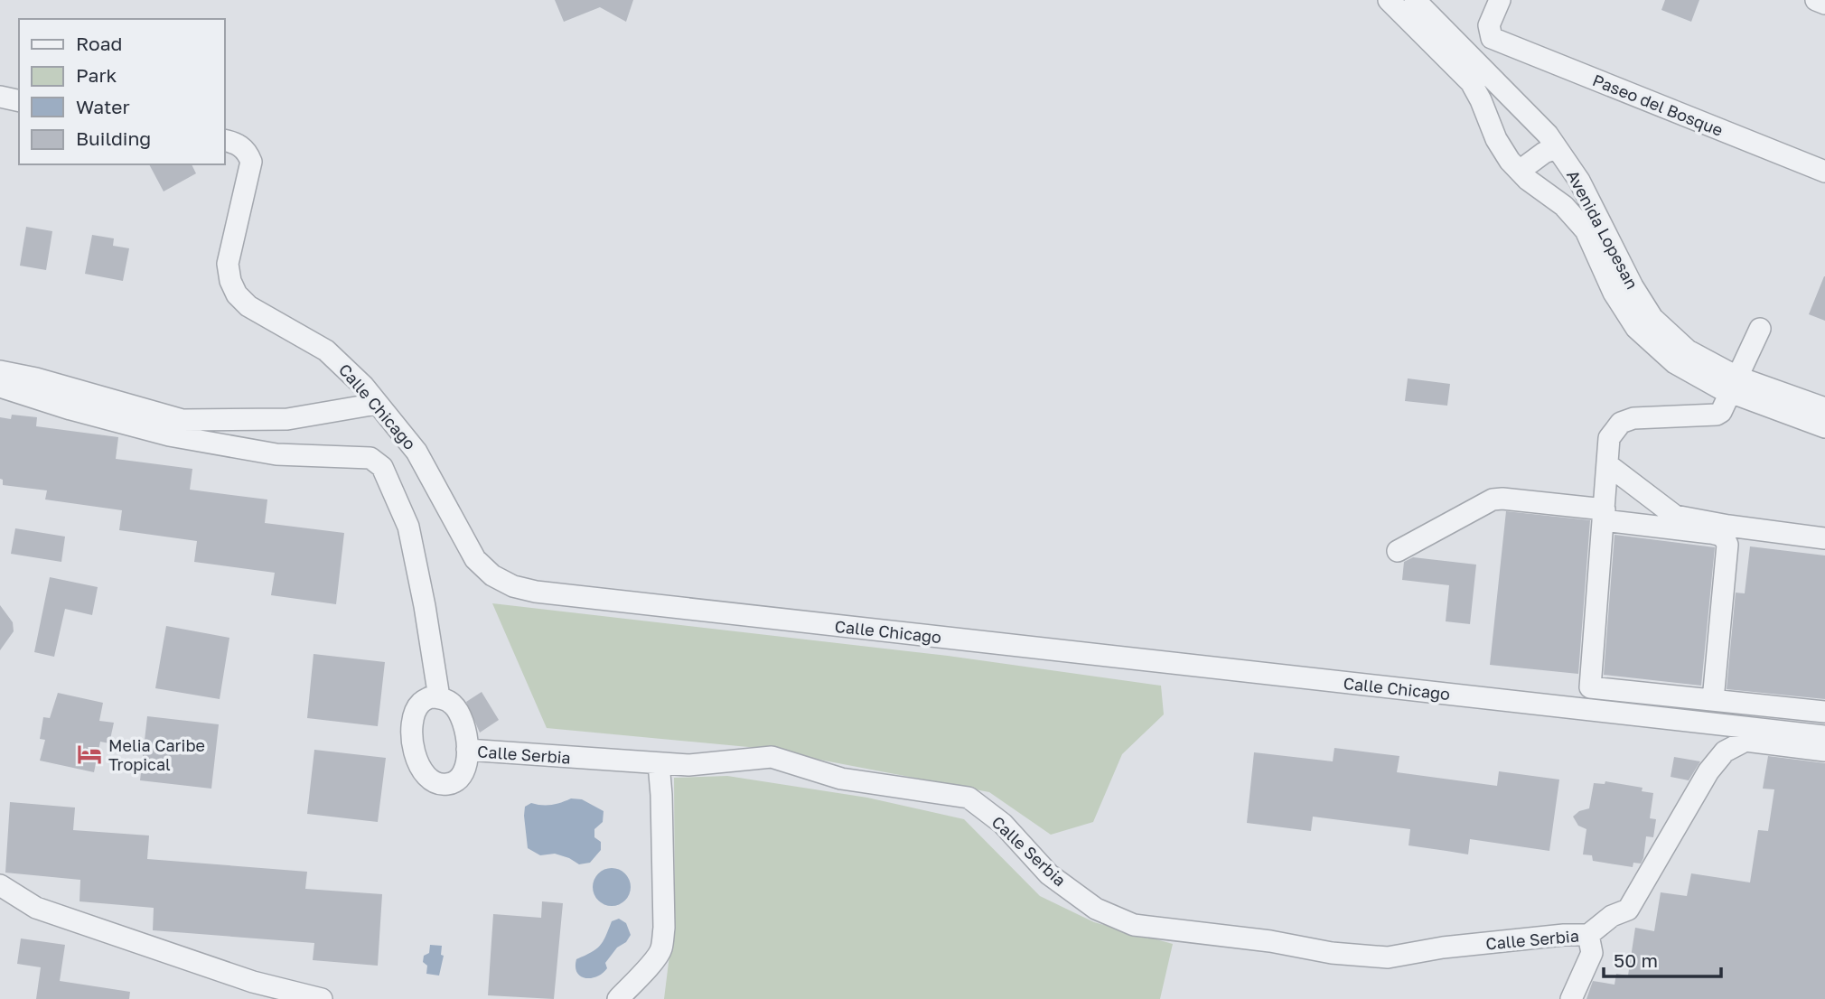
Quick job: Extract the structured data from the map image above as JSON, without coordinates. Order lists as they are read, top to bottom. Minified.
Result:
{"streets":{"street":["Paseo del Bosque","Avenida Lopesan","Calle Chicago","Calle Serbia"]},"places":{"hotel":["Melia Caribe Tropical"]},"legend":["Road","Park","Water","Building"],"scale_bar":"50 m"}
